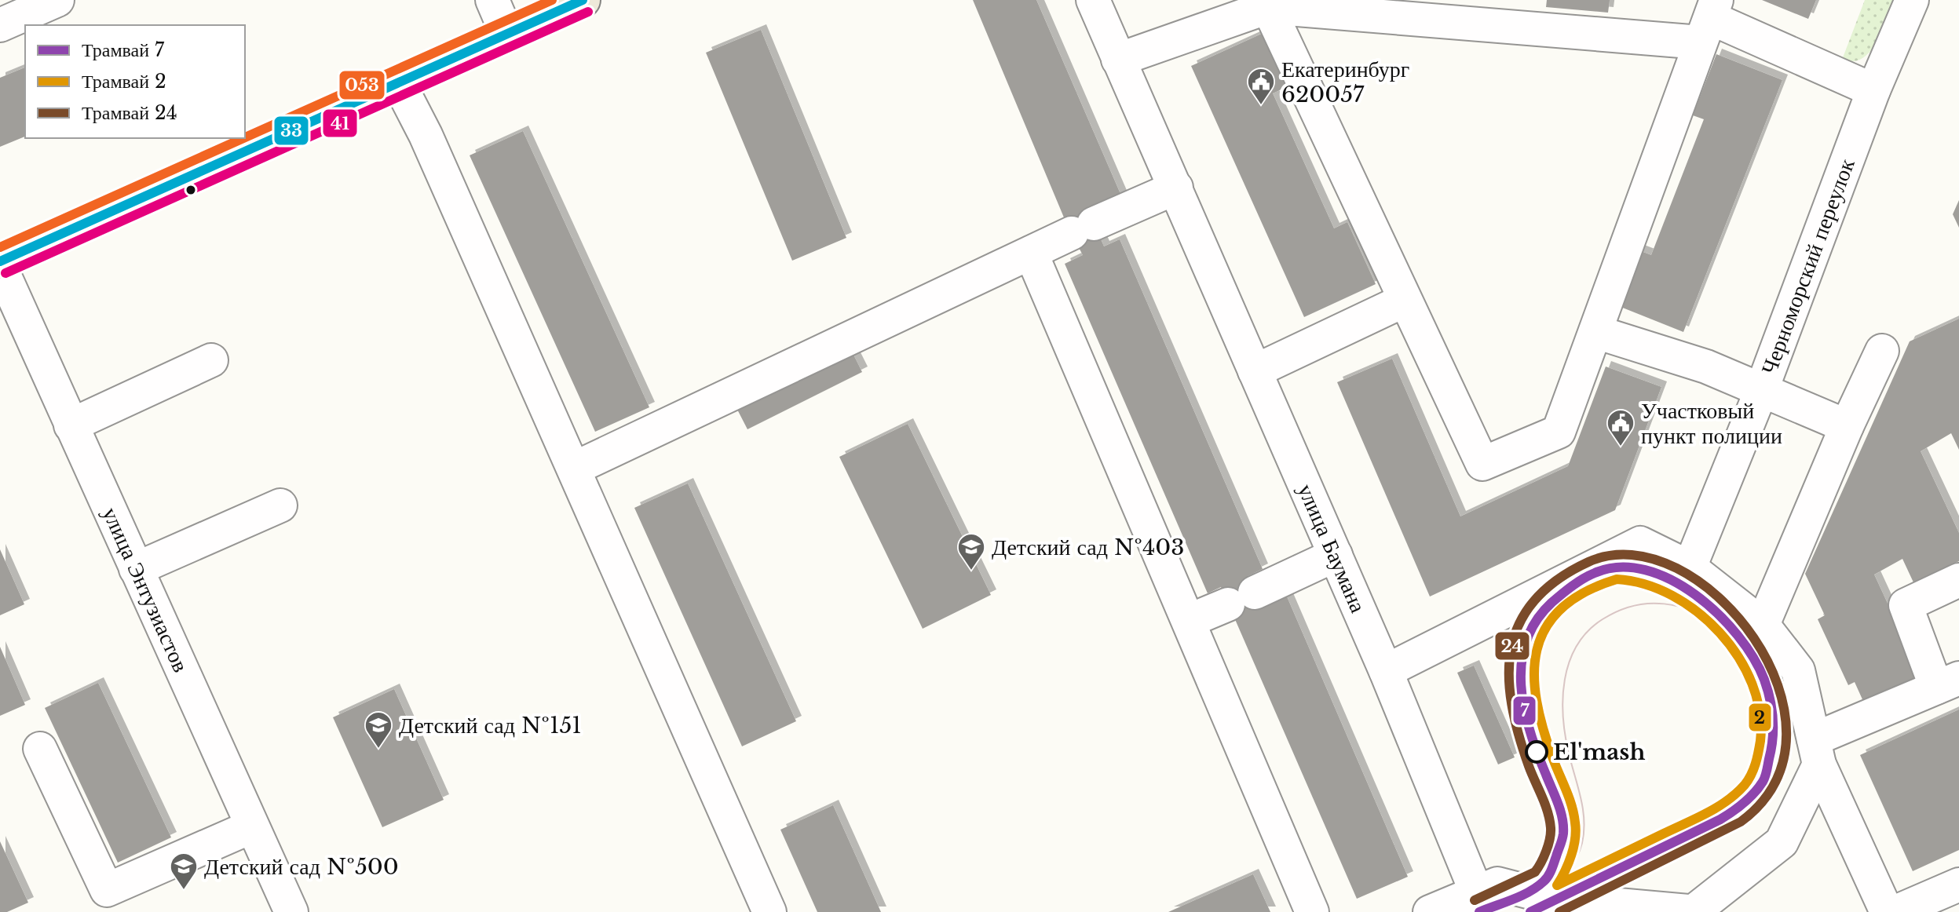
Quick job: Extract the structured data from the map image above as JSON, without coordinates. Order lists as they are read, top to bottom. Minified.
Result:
{"streets":{"street":["Черноморский переулок","улица Баумана","улица Энтузиастов"]},"places":{"public building":["Екатеринбург 620057","Участковый пункт полиции"],"school or university":["Детский сад №403","Детский сад №151","Детский сад №500"],"other":["El'mash"]},"lines":["transit line 33","transit line 053","transit line 41","tram line 24","tram line 7","tram line 2"],"legend":["Трамвай 7","Трамвай 2","Трамвай 24"]}
